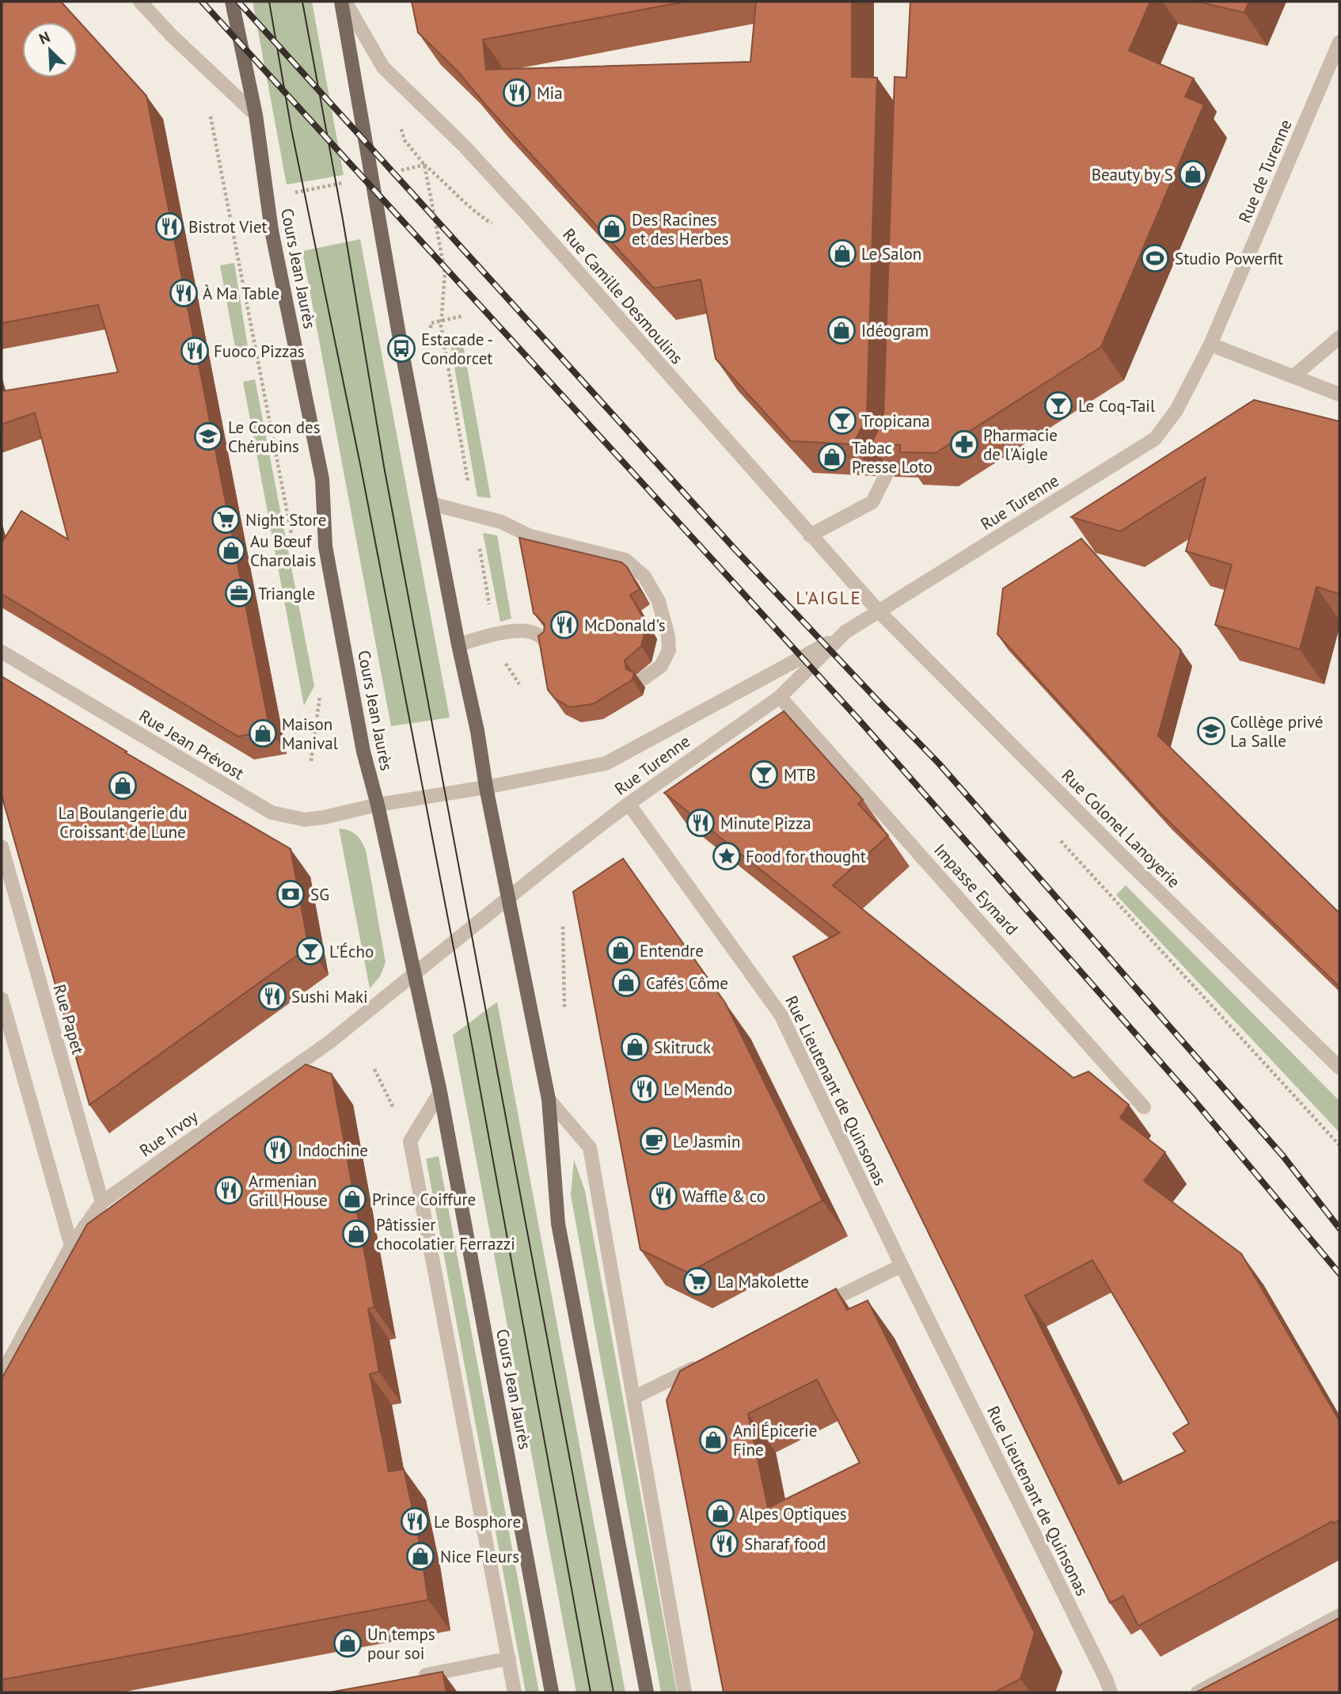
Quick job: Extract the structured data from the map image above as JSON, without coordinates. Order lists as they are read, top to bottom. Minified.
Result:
{"streets":{"main road":["Cours Jean Jaurès"],"street":["Rue de Turenne","Rue Camille Desmoulins","Rue Turenne","Rue Jean Prévost","Rue Colonel Lanoyerie","Impasse Eymard","Rue Papet","Rue Lieutenant de Quinsonas","Rue Irvoy"]},"crossings":[["Rue de Turenne","Rue Turenne"],["Cours Jean Jaurès","Rue Jean Prévost"],["Cours Jean Jaurès","Rue Irvoy"],["Rue Camille Desmoulins","Rue Turenne"],["Rue Camille Desmoulins","Rue Colonel Lanoyerie"],["Rue Turenne","Rue Colonel Lanoyerie"],["Rue Turenne","Impasse Eymard"],["Rue Turenne","Rue Lieutenant de Quinsonas"],["Rue Papet","Rue Irvoy"]],"districts":["L'AIGLE"],"places":{"restaurant":["Mia","Bistrot Viet","À Ma Table","Fuoco Pizzas","McDonald's","Minute Pizza","Sushi Maki","Le Mendo","Indochine","Armenian Grill House","Waffle & co","Le Bosphore","Sharaf food"],"shop":["Beauty by S","Des Racines et des Herbes","Le Salon","Idéogram","Tabac Presse Loto","Au Bœuf Charolais","Maison Manival","La Boulangerie du Croissant de Lune","Entendre","Cafés Côme","Skitruck","Prince Coiffure","Pâtissier chocolatier Ferrazzi","Ani Épicerie Fine","Alpes Optiques","Nice Fleurs","Un temps pour soi"],"sports":["Studio Powerfit"],"bus stop":["Estacade - Condorcet"],"bar":["Le Coq-Tail","Tropicana","MTB","L'Écho"],"school or university":["Le Cocon des Chérubins","Collège privé La Salle"],"pharmacy":["Pharmacie de l'Aigle"],"supermarket":["Night Store","La Makolette"],"office":["Triangle"],"place":["Food for thought"],"bank":["SG"],"cafe":["Le Jasmin"]},"north":"top left"}
